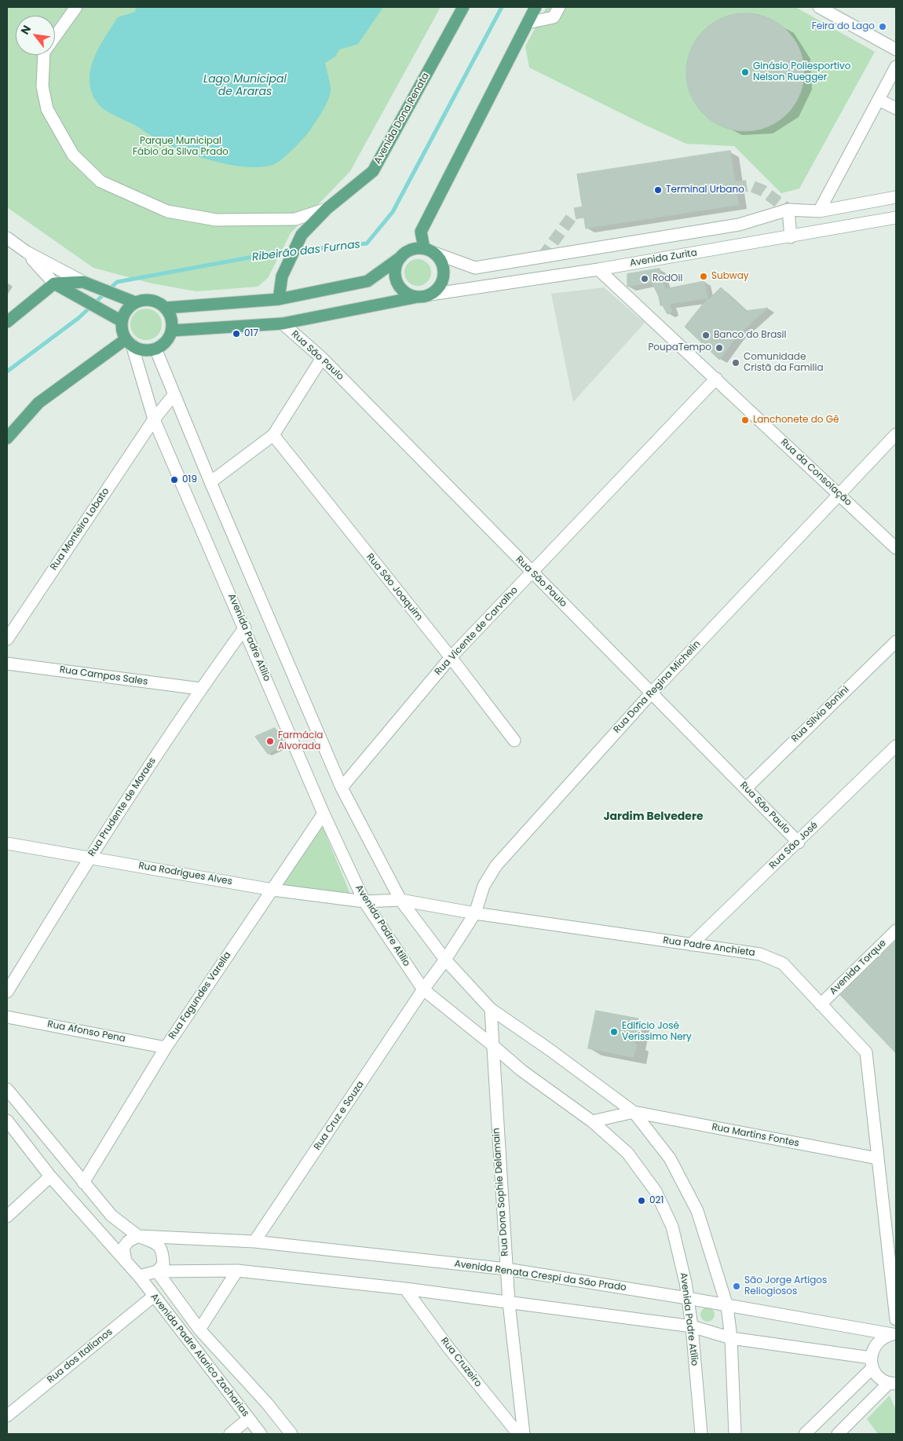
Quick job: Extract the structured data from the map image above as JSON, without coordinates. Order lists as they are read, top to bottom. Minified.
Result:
{"streets":{"main road":["Avenida Dona Renata"],"street":["Avenida Zurita","Rua São Paulo","Rua da Consolação","Rua Monteiro Lobato","Rua São Joaquim","Rua Vicente de Carvalho","Avenida Padre Atílio","Rua Campos Sales","Rua Dona Regina Michelin","Rua Sílvio Bonini","Rua Prudente de Moraes","Rua São José","Rua Rodrigues Alves","Rua Padre Anchieta","Avenida Torque","Rua Fagundes Varella","Rua Afonso Pena","Rua Cruz e Souza","Rua Martins Fontes","Rua Dona Sophie Delamain","Avenida Renata Crespi da São Prado","Avenida Padre Alarico Zacharias","Rua dos Italianos","Rua Cruzeiro"]},"crossings":[["Avenida Zurita","Rua da Consolação"],["Rua São Paulo","Rua Vicente de Carvalho"],["Rua São Paulo","Rua Dona Regina Michelin"],["Rua São Paulo","Rua Sílvio Bonini"],["Rua São Paulo","Rua São José"],["Rua da Consolação","Rua Vicente de Carvalho"],["Rua da Consolação","Rua Dona Regina Michelin"],["Rua Monteiro Lobato","Avenida Padre Atílio"],["Rua São Joaquim","Rua Vicente de Carvalho"],["Avenida Padre Atílio","Rua Prudente de Moraes"],["Avenida Padre Atílio","Rua Rodrigues Alves"],["Avenida Padre Atílio","Rua Padre Anchieta"],["Avenida Padre Atílio","Rua Fagundes Varella"],["Avenida Padre Atílio","Rua Cruz e Souza"],["Avenida Padre Atílio","Rua Dona Sophie Delamain"],["Avenida Padre Atílio","Avenida Renata Crespi da São Prado"],["Rua Campos Sales","Rua Prudente de Moraes"],["Rua Dona Regina Michelin","Rua Padre Anchieta"],["Rua Dona Regina Michelin","Rua Cruz e Souza"],["Rua Prudente de Moraes","Rua Rodrigues Alves"],["Rua São José","Rua Padre Anchieta"],["Rua Rodrigues Alves","Rua Padre Anchieta"],["Rua Rodrigues Alves","Rua Fagundes Varella"],["Rua Padre Anchieta","Avenida Torque"],["Rua Padre Anchieta","Rua Martins Fontes"],["Rua Fagundes Varella","Rua Afonso Pena"],["Rua Cruz e Souza","Avenida Renata Crespi da São Prado"],["Rua Dona Sophie Delamain","Avenida Renata Crespi da São Prado"],["Avenida Renata Crespi da São Prado","Avenida Padre Alarico Zacharias"],["Avenida Padre Alarico Zacharias","Rua dos Italianos"]],"districts":["Jardim Belvedere"],"water":["Lago Municipal de Araras","Ribeirão das Furnas"],"parks":["Parque Municipal Fábio da Silva Prado"],"places":["Feira do Lago","Ginásio Poliesportivo Nelson Ruegger","Terminal Urbano","Subway","RodOil","017","Banco do Brasil","PoupaTempo","Comunidade Cristã da Familia","Lanchonete do Gê","019","Farmácia Alvorada","Edifício José Veríssimo Nery","021","São Jorge Artigos Reliogiosos"],"north":"top left"}
